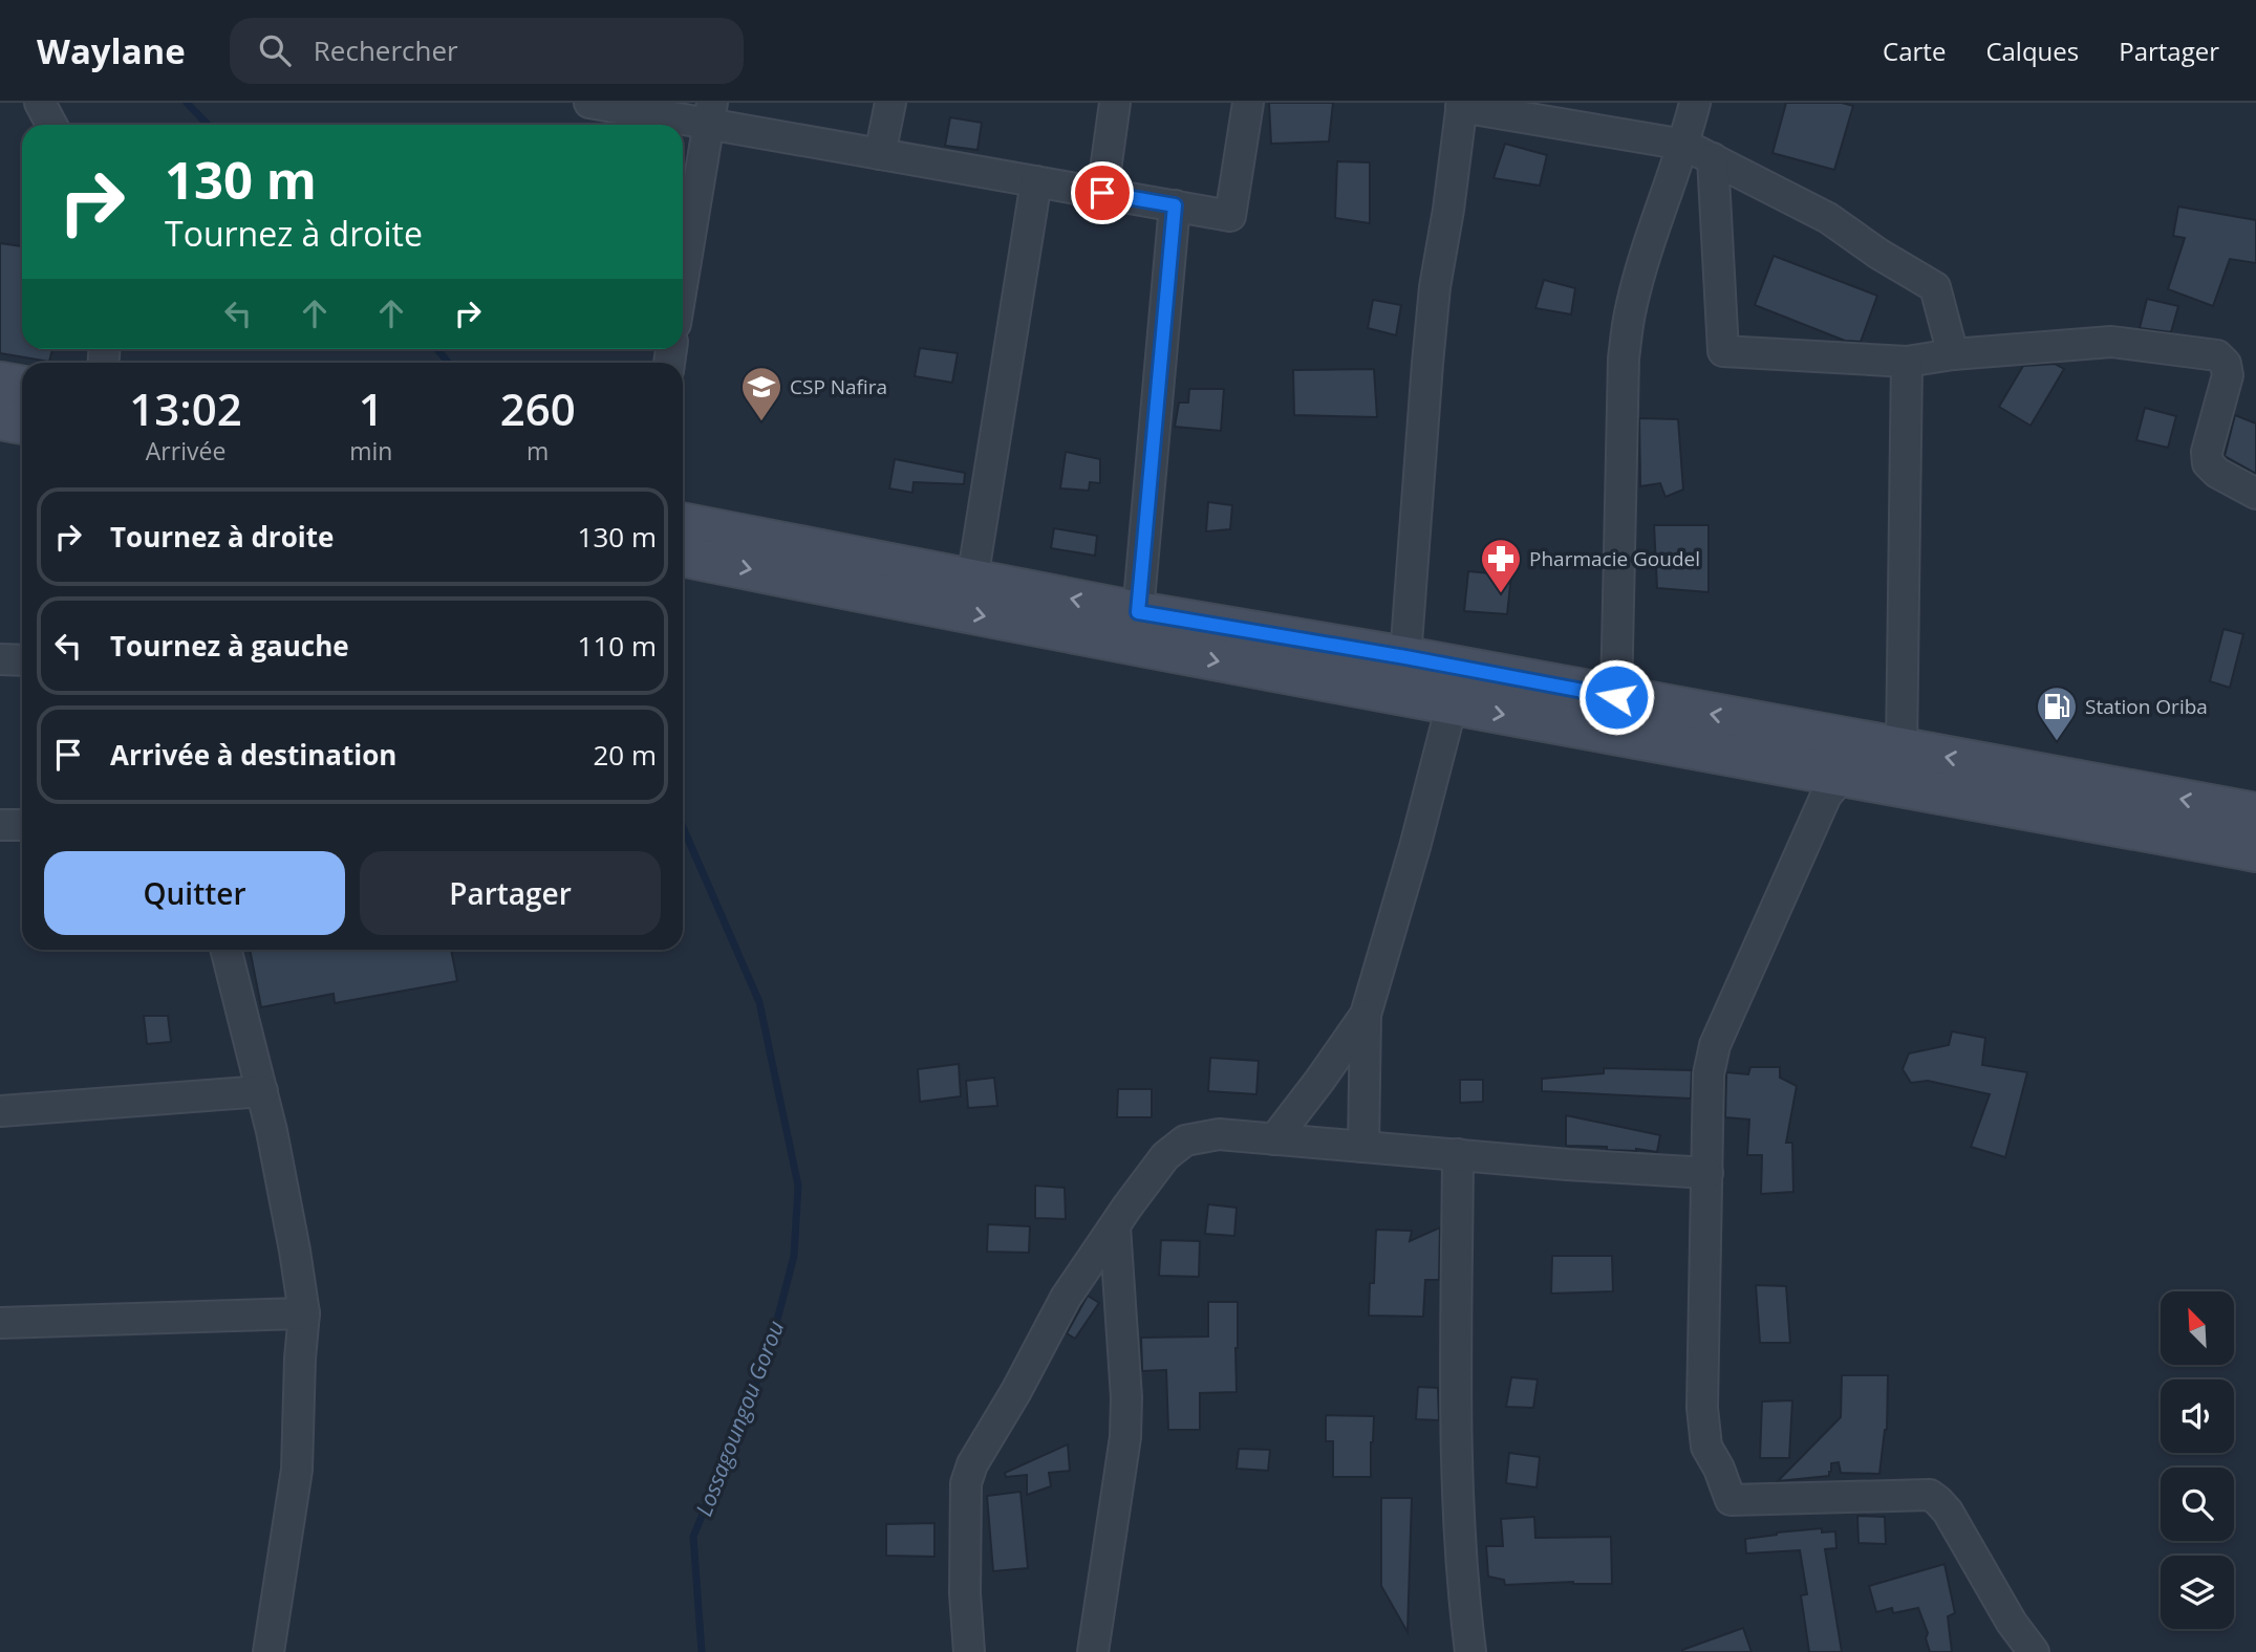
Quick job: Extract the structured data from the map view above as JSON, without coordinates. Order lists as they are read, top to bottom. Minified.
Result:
{"water":["Lossagoungou Gorou"],"places":{"school or university":["CSP Nafira"],"pharmacy":["Pharmacie Goudel"],"fuel station":["Station Oriba"]},"north":"top left","page":{"header":"Waylane","search":"Rechercher","nav":["Carte","Calques","Partager"],"turn":["130 m","Tournez à droite"],"eta":["13:02","Arrivée","1","min","260","m"],"list":[{"name":"Tournez à droite","value":"130 m"},{"name":"Tournez à gauche","value":"110 m"},{"name":"Arrivée à destination","value":"20 m"}],"buttons":["Quitter","Partager"]}}
